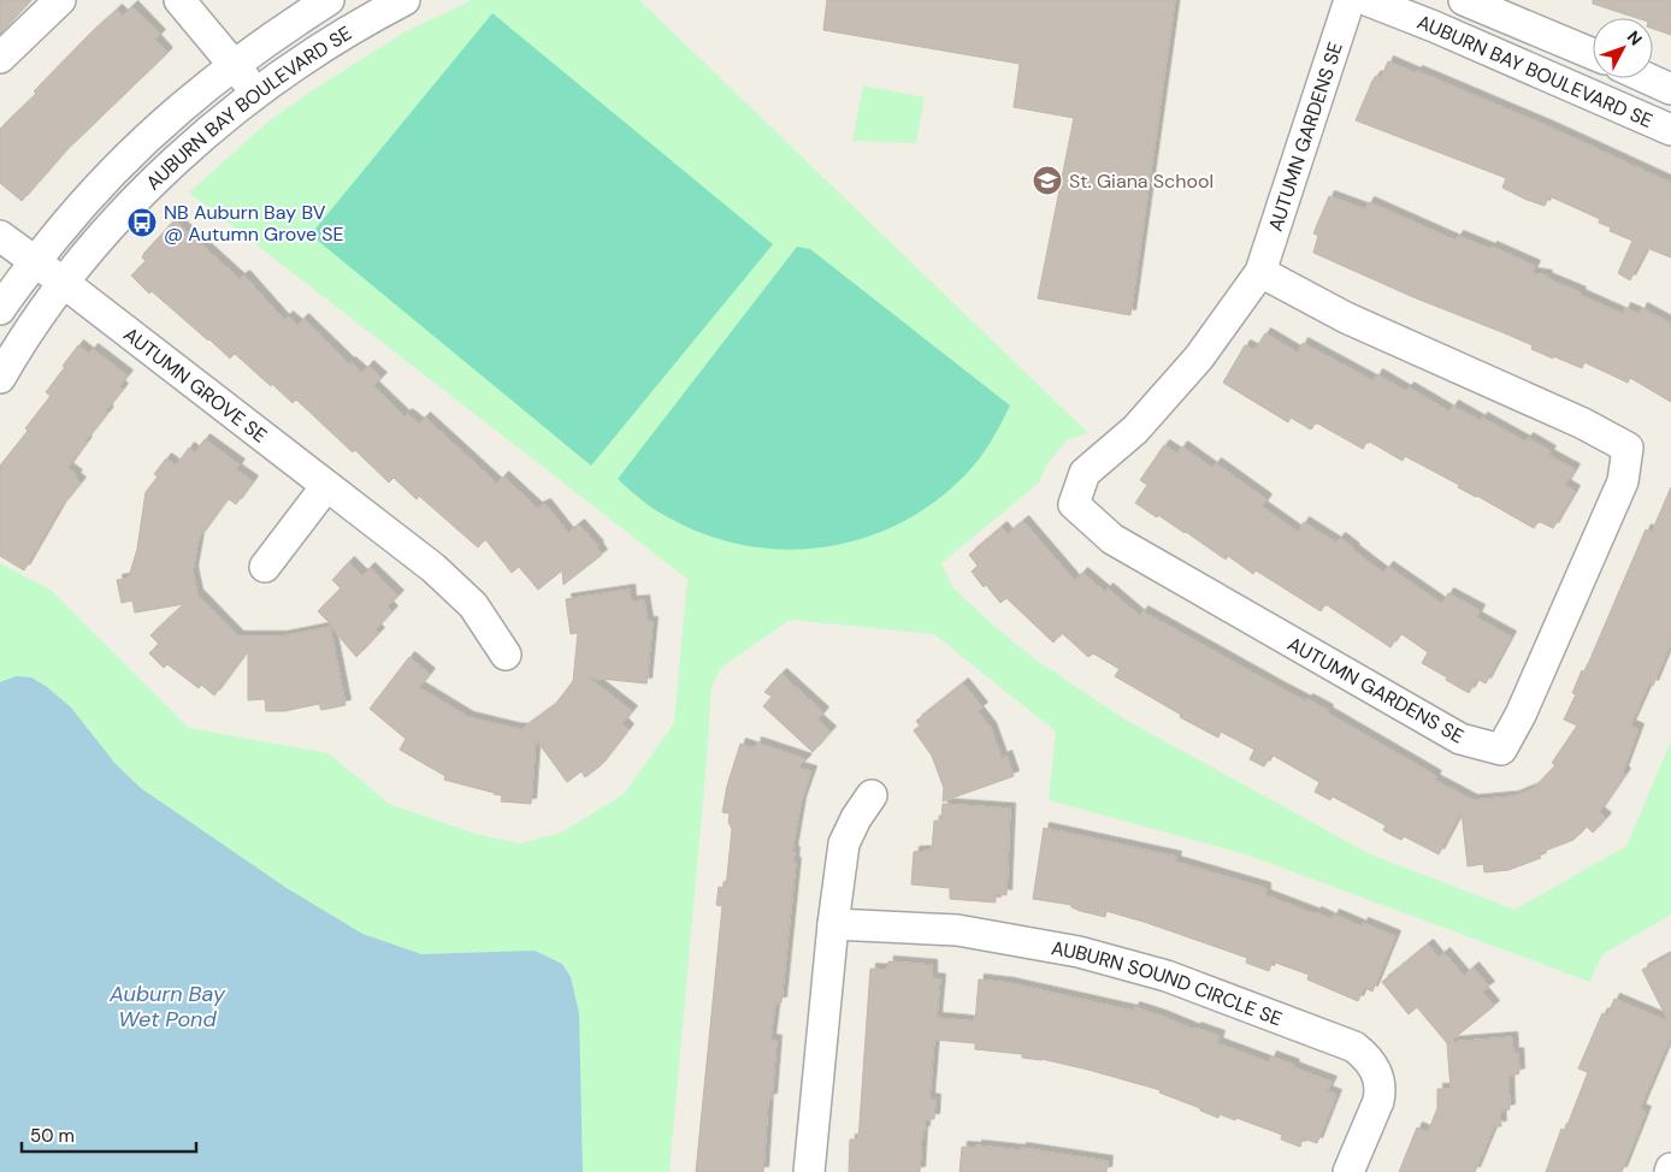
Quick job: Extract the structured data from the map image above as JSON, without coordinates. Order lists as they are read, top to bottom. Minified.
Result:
{"streets":{"street":["AUBURN BAY BOULEVARD SE","AUTUMN GARDENS SE","AUTUMN GROVE SE","AUBURN SOUND CIRCLE SE"]},"crossings":[["AUBURN BAY BOULEVARD SE","AUTUMN GROVE SE"]],"water":["Auburn Bay Wet Pond"],"places":{"school or university":["St. Giana School"],"bus stop":["NB Auburn Bay BV @ Autumn Grove SE"]},"scale_bar":"50 m","north":"top right"}
